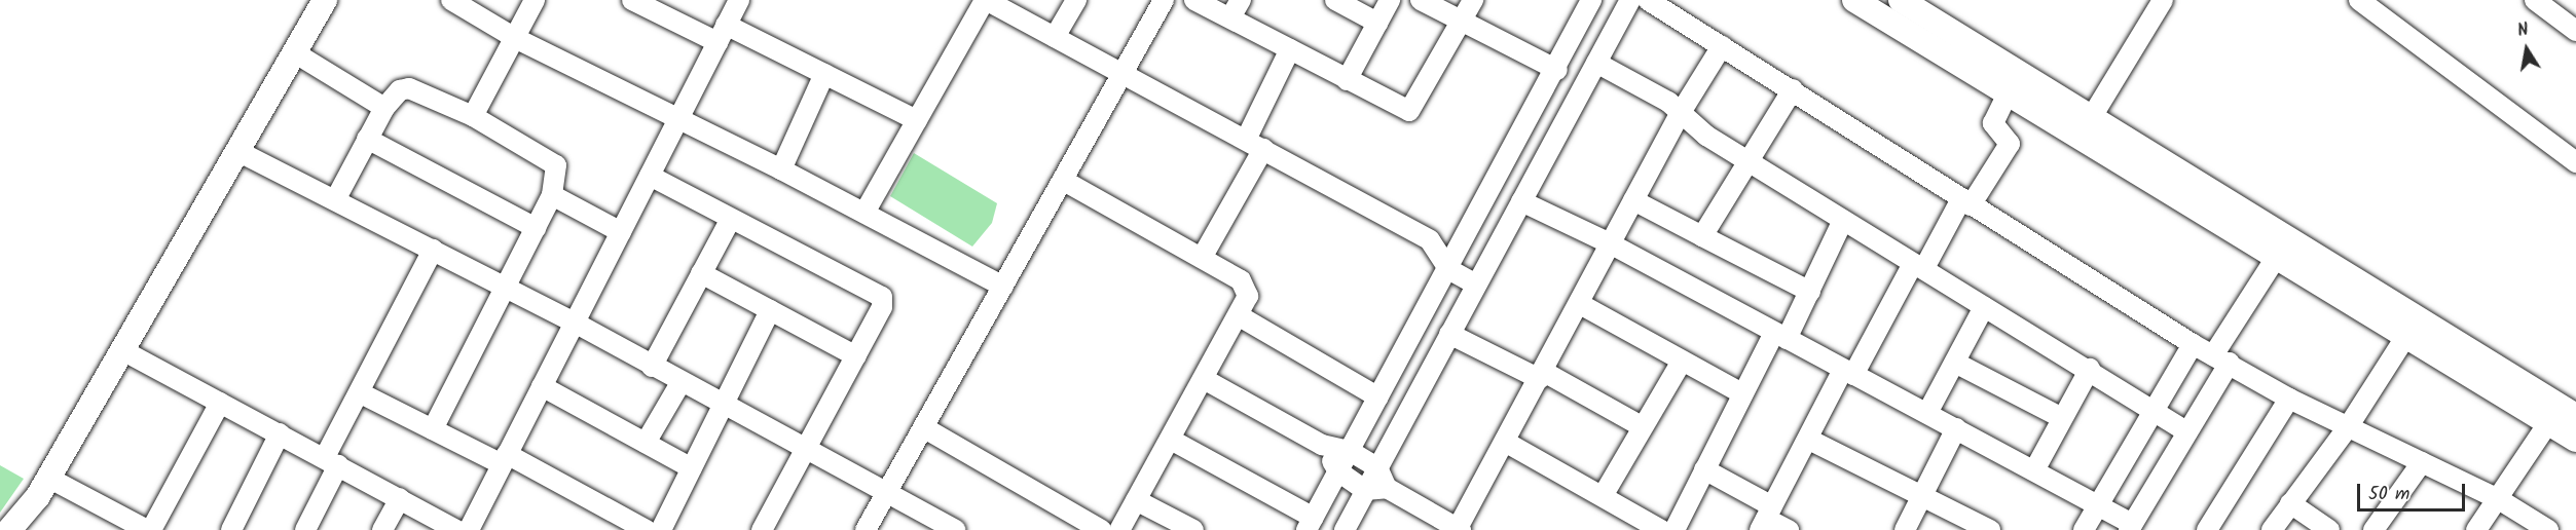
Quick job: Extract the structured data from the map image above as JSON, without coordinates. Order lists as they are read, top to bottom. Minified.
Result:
{"scale_bar":"50 m","north":"top"}
